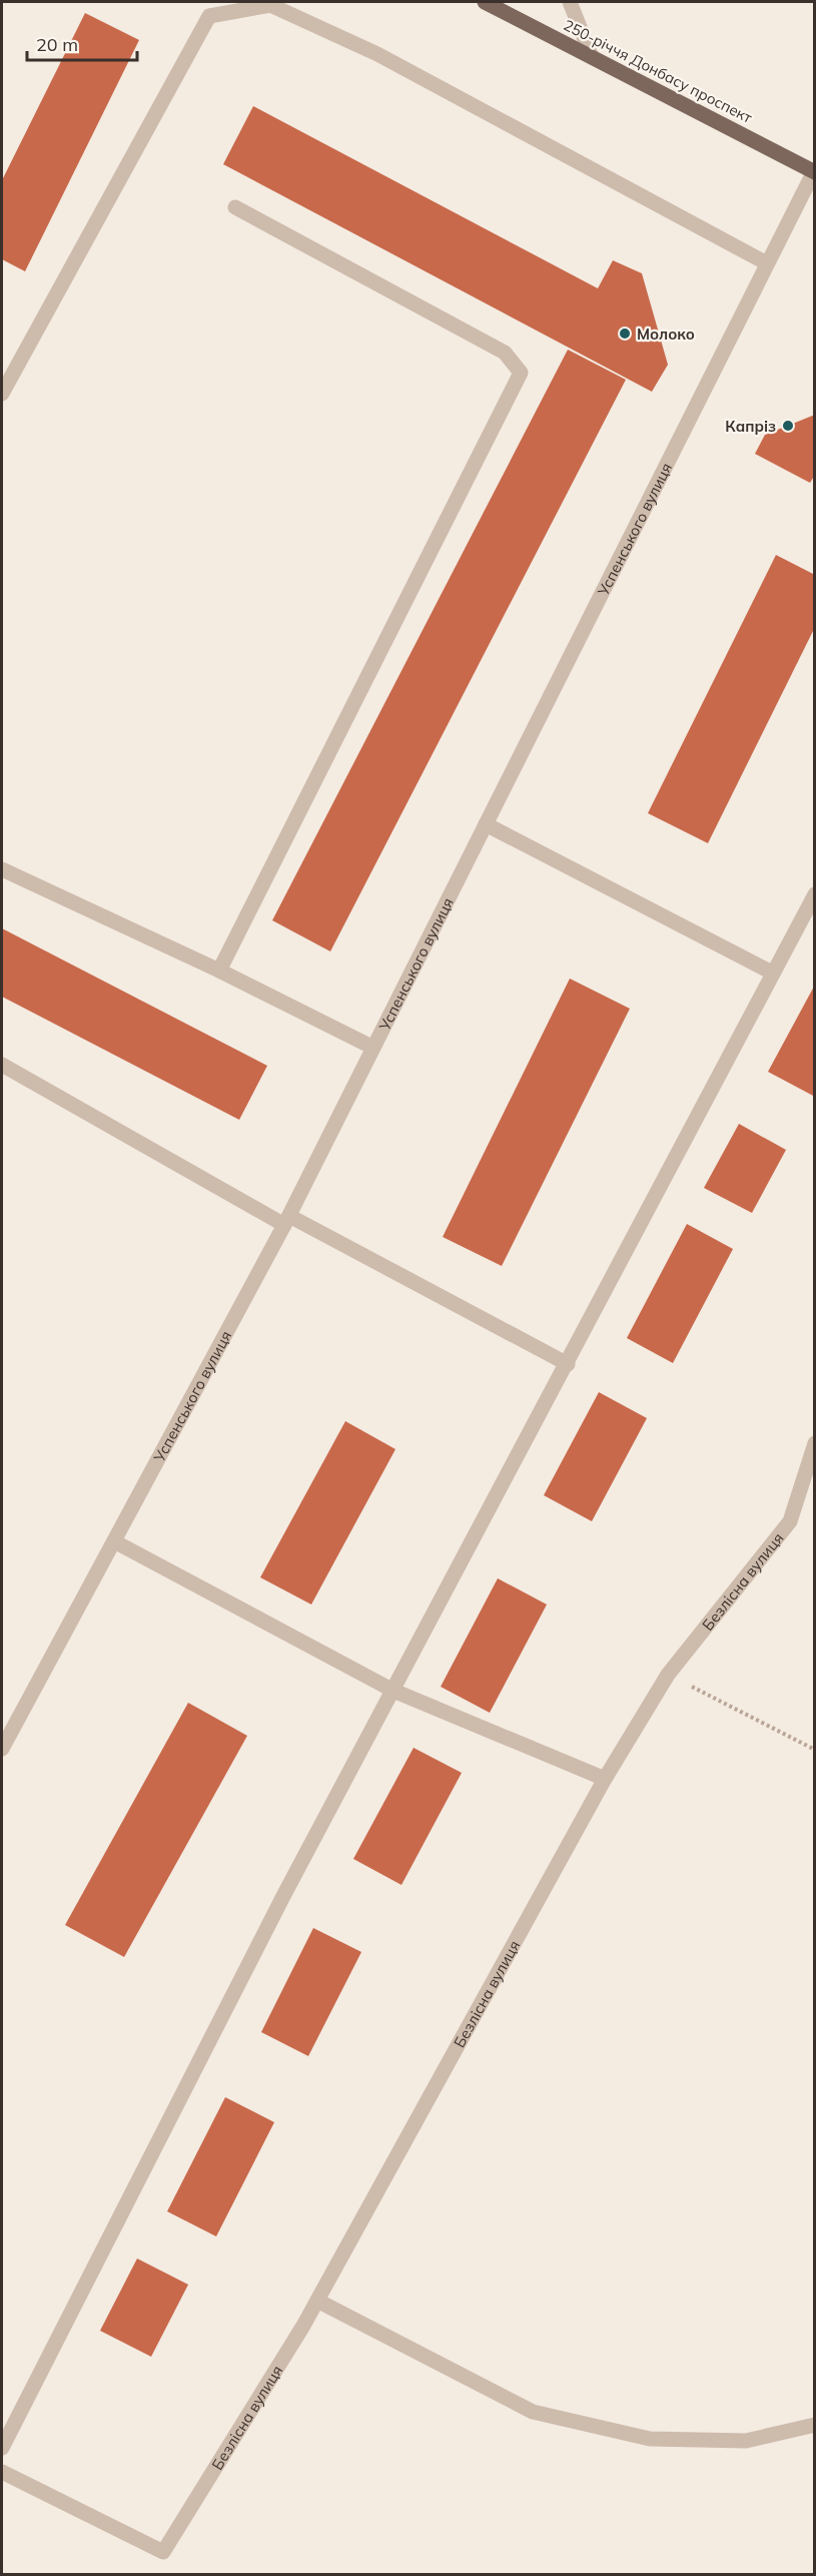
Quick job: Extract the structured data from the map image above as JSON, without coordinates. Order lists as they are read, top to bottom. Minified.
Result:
{"streets":{"main road":["250-річчя Донбасу проспект"],"street":["Успенського вулиця","Безлісна вулиця"]},"crossings":[["250-річчя Донбасу проспект","Успенського вулиця"]],"places":["Молоко","Капріз"],"scale_bar":"20 m"}
